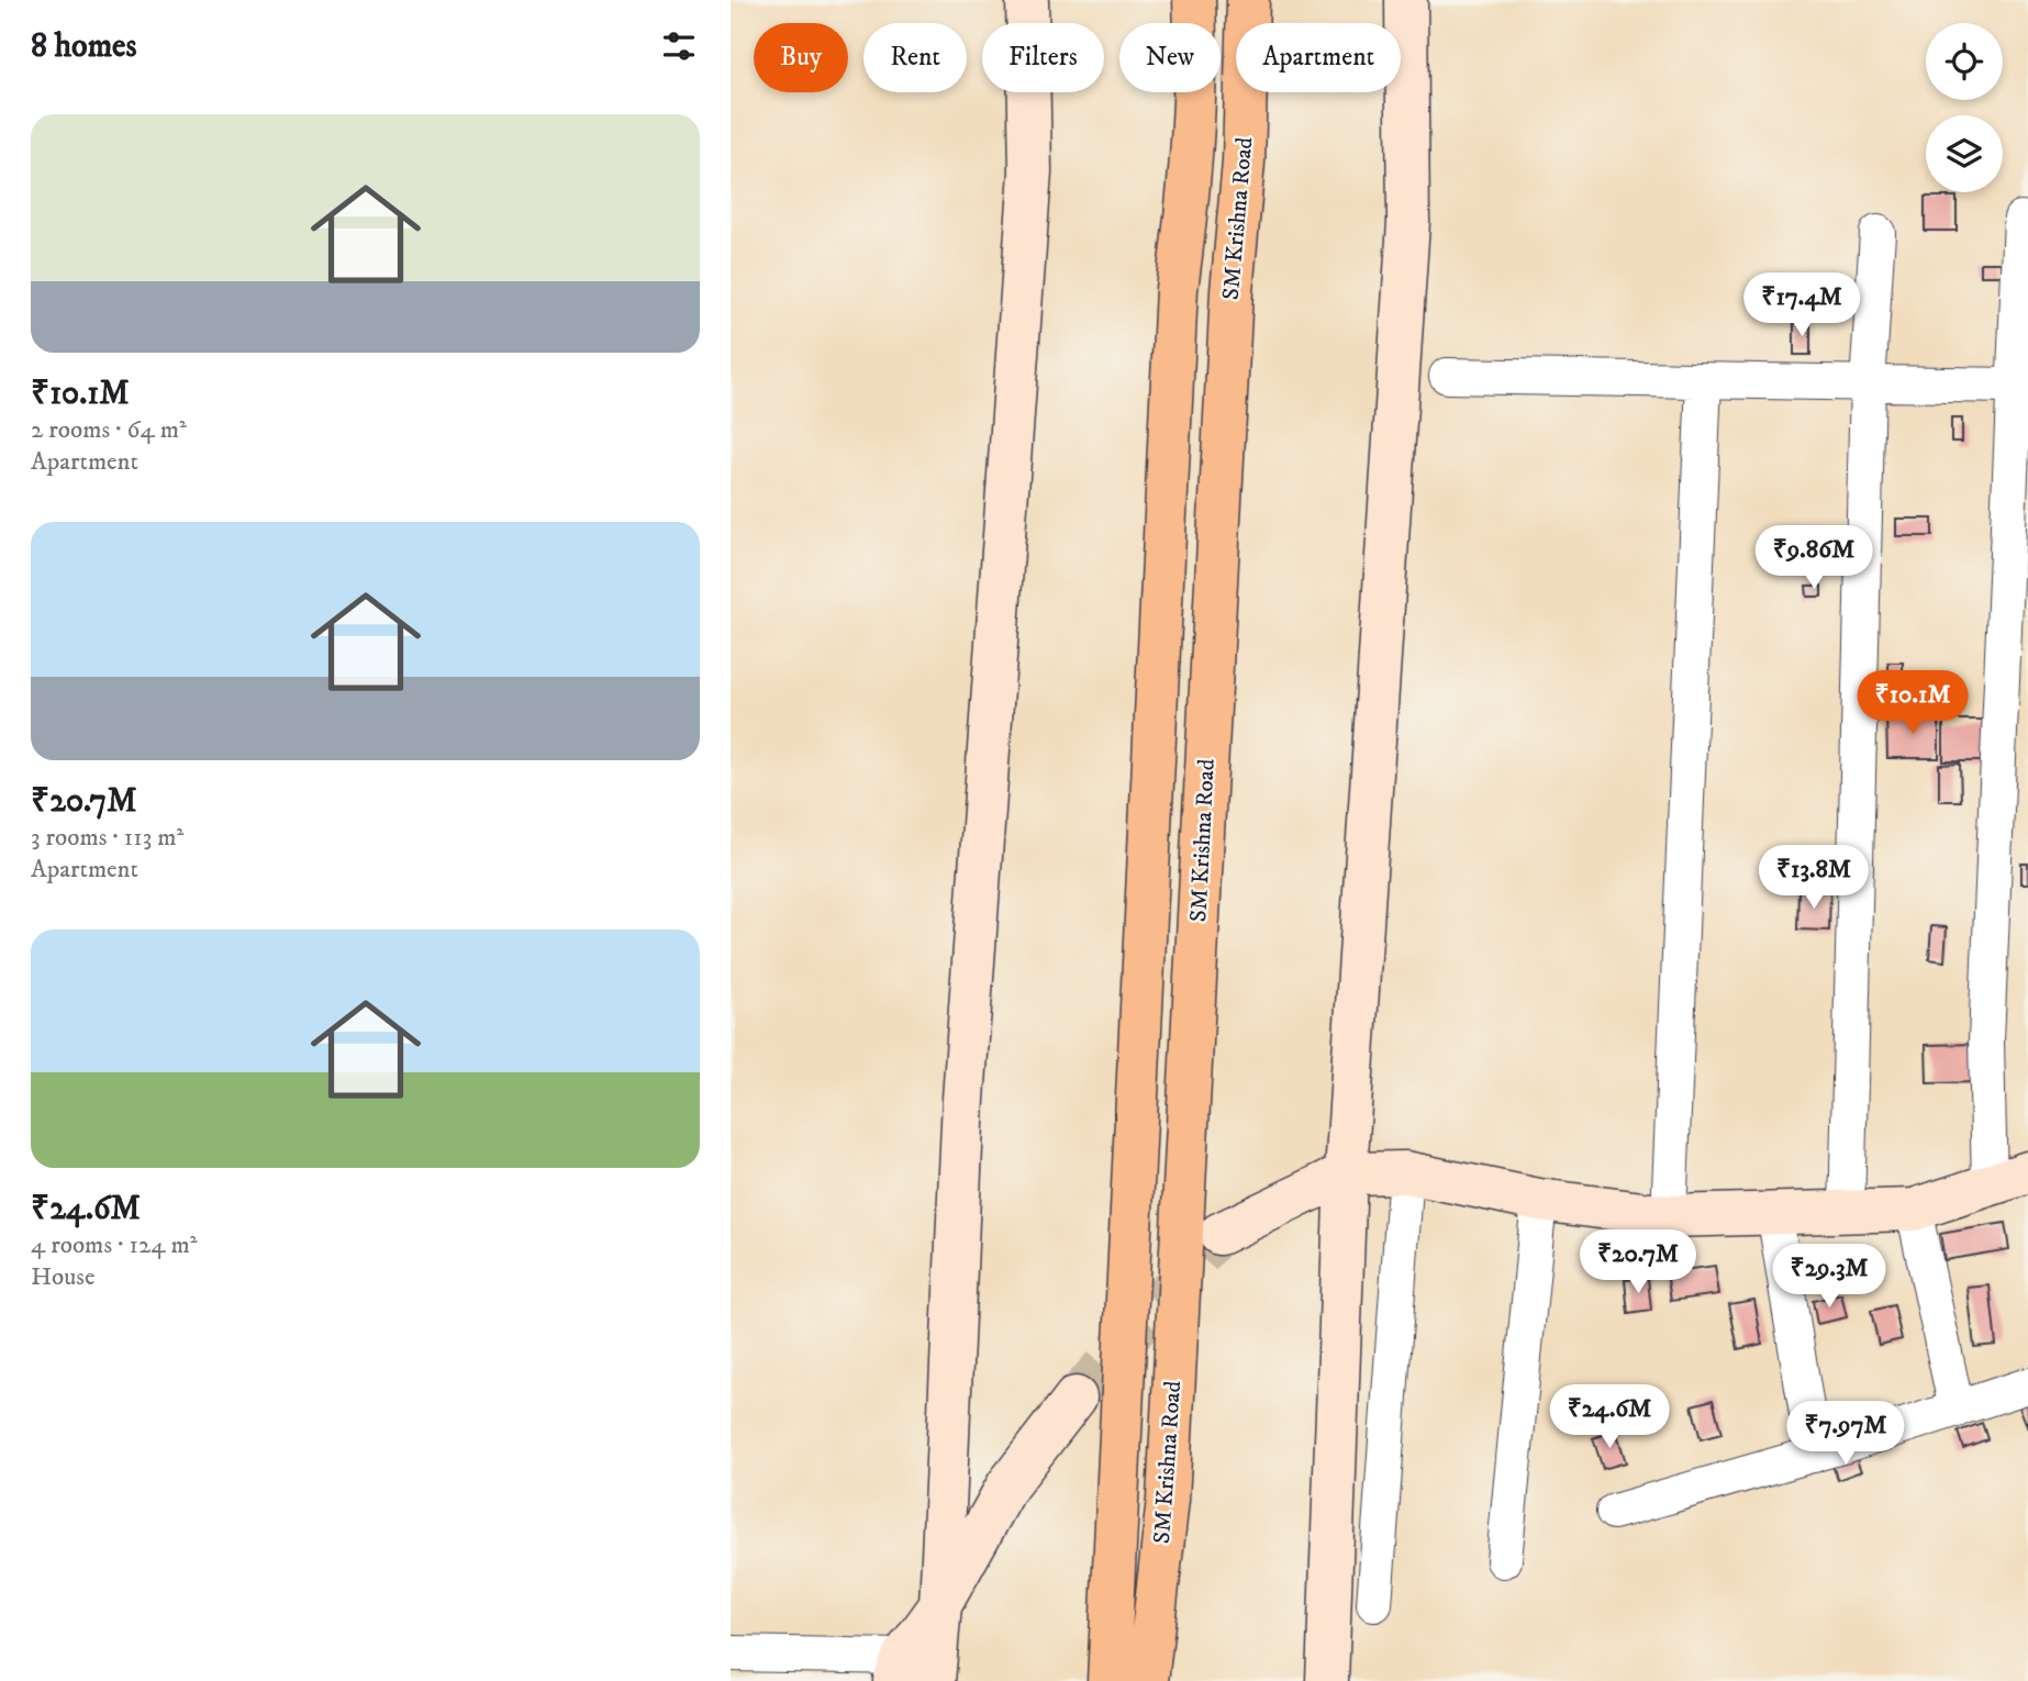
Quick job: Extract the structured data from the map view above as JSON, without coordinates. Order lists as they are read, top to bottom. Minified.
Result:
{"streets":{"highway":["SM Krishna Road"]},"page":{"heading":"8 homes","chip":["Buy","Rent","Filters","New","Apartment"],"list":[{"name":"₹10.1M","note":"2 rooms · 64 m² · Apartment"},{"name":"₹20.7M","note":"3 rooms · 113 m² · Apartment"},{"name":"₹24.6M","note":"4 rooms · 124 m² · House"}],"price":["₹17.4M","₹9.86M","₹10.1M","₹13.8M","₹20.7M","₹29.3M","₹24.6M","₹7.97M"]}}
